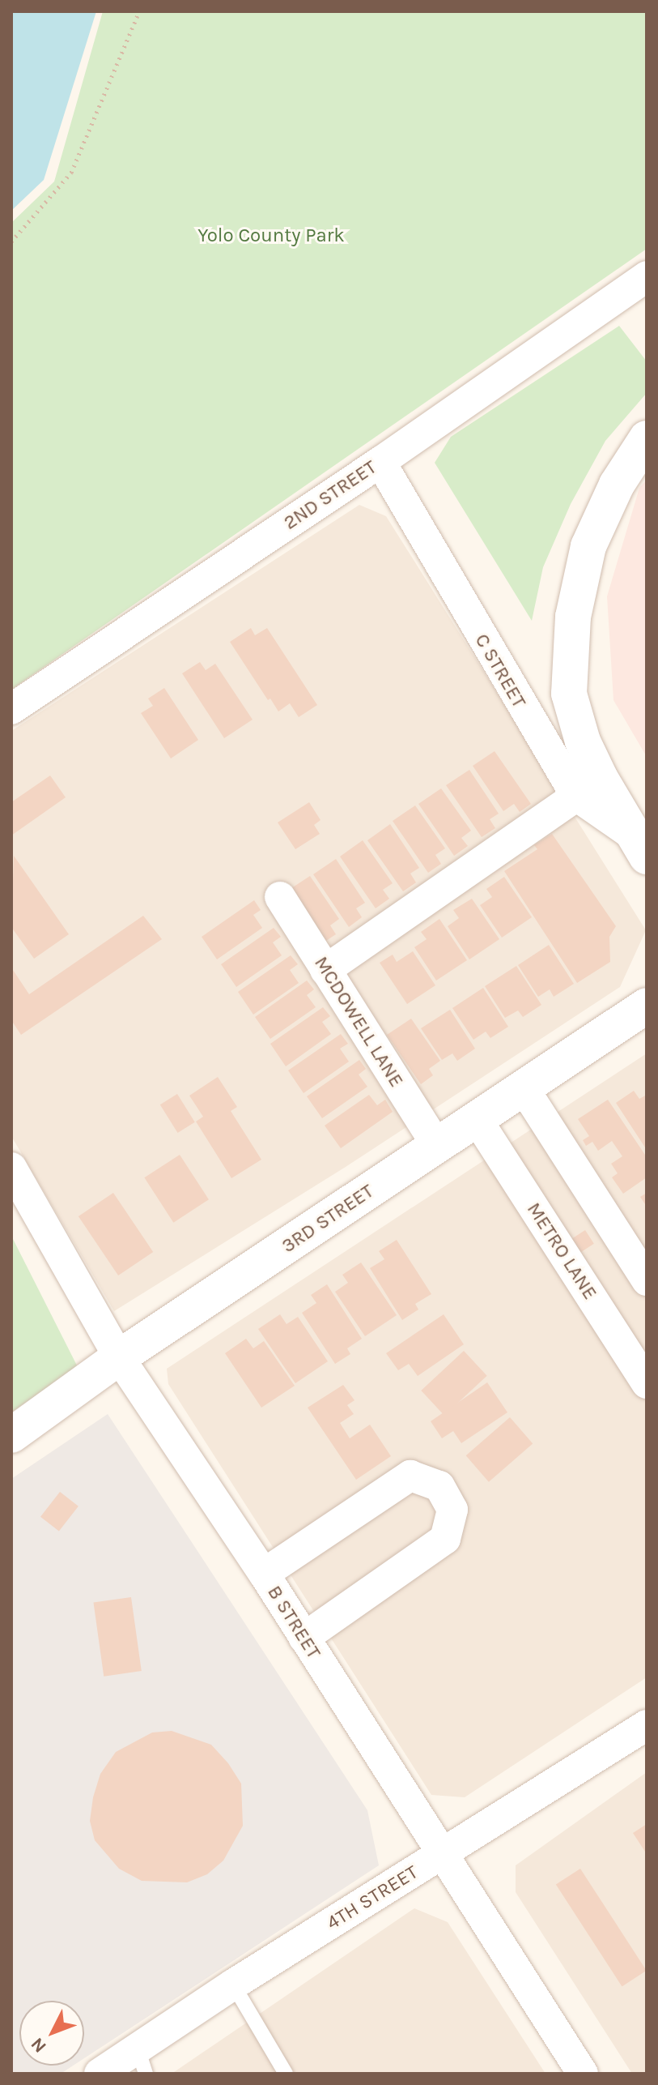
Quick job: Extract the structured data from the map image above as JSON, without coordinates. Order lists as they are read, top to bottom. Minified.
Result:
{"streets":{"street":["2ND STREET","C STREET","MCDOWELL LANE","3RD STREET","METRO LANE","B STREET","4TH STREET"]},"crossings":[["2ND STREET","C STREET"],["MCDOWELL LANE","3RD STREET"],["3RD STREET","METRO LANE"],["3RD STREET","B STREET"],["B STREET","4TH STREET"]],"parks":["Yolo County Park"],"north":"bottom left"}
